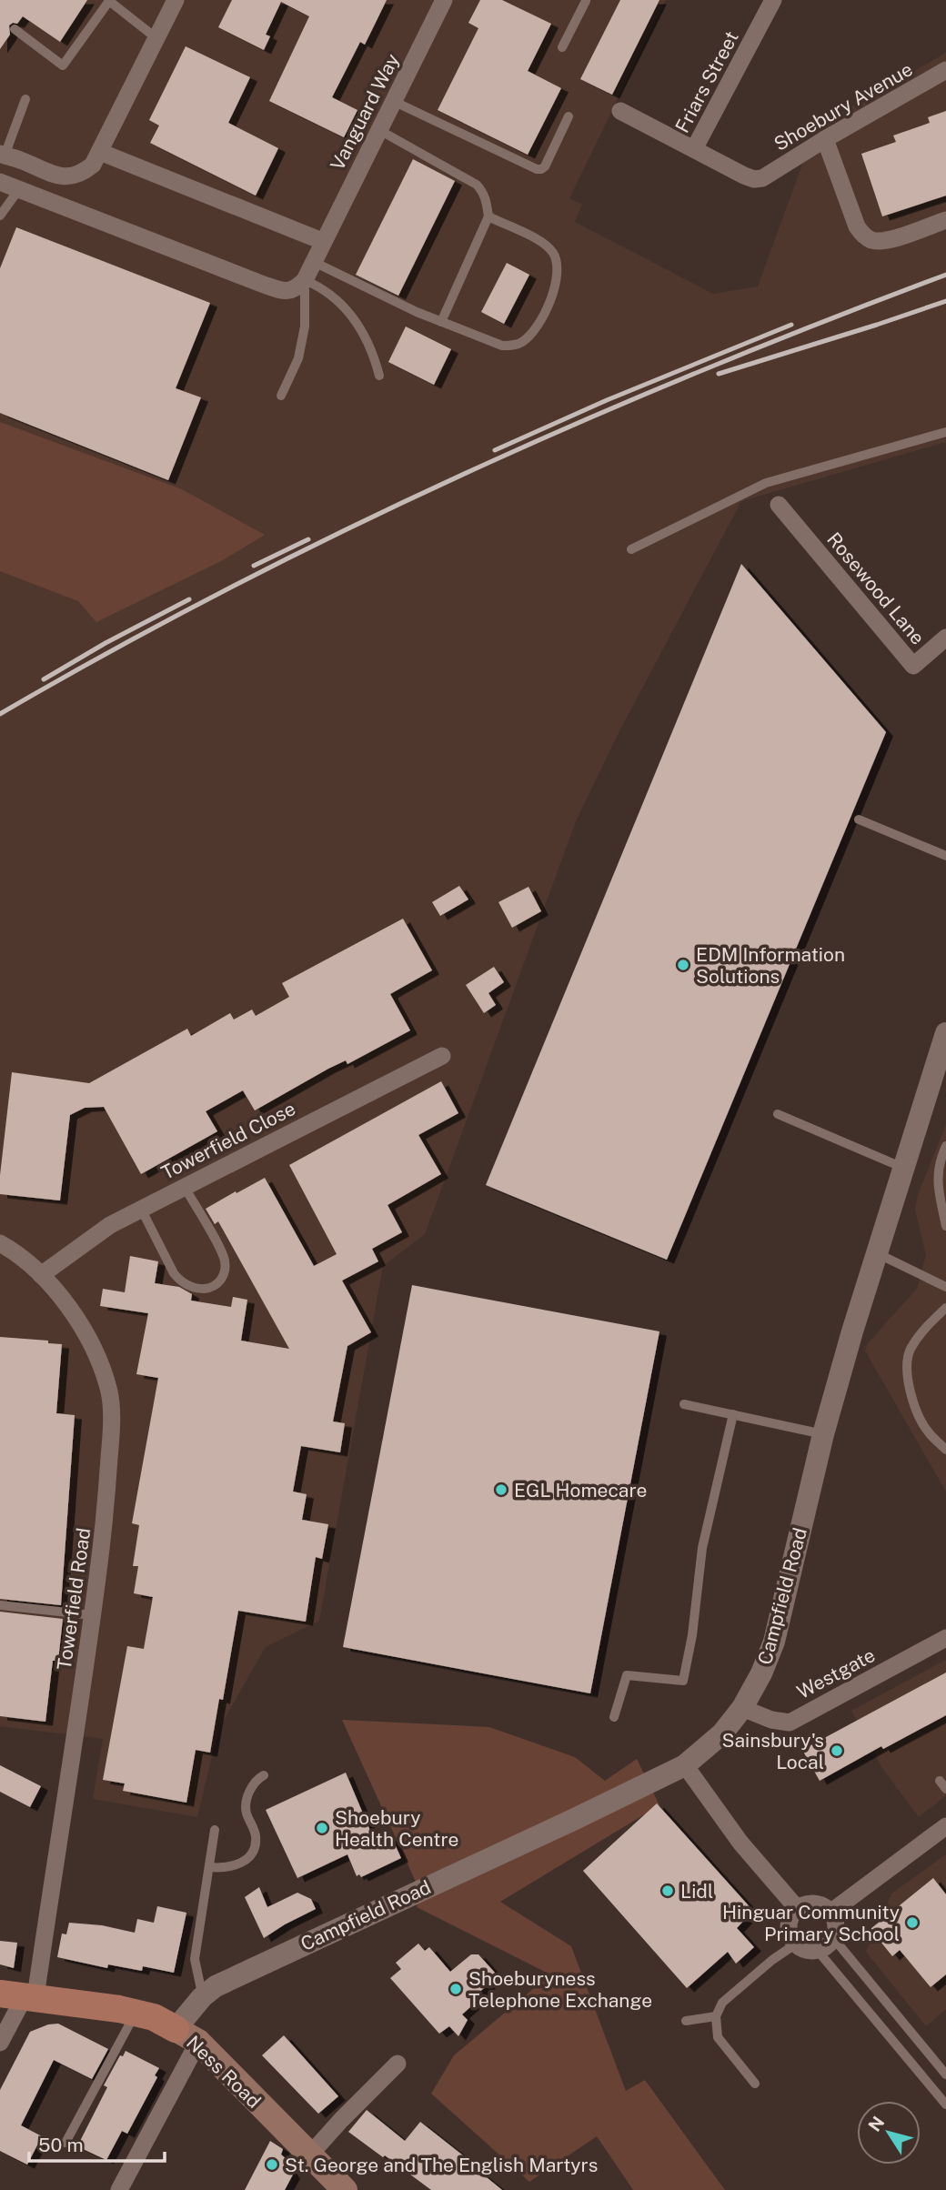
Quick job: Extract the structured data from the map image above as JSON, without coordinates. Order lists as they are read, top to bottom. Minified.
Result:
{"streets":{"main road":["Ness Road"],"street":["Friars Street","Shoebury Avenue","Vanguard Way","Rosewood Lane","Towerfield Close","Campfield Road","Towerfield Road","Westgate"]},"crossings":[["Friars Street","Shoebury Avenue"],["Towerfield Close","Towerfield Road"],["Campfield Road","Westgate"],["Campfield Road","Ness Road"],["Towerfield Road","Ness Road"]],"places":["EDM Information Solutions","EGL Homecare","Sainsbury's Local","Shoebury Health Centre","Lidl","Hinguar Community Primary School","Shoeburyness Telephone Exchange","St. George and The English Martyrs"],"scale_bar":"50 m","north":"top left"}
